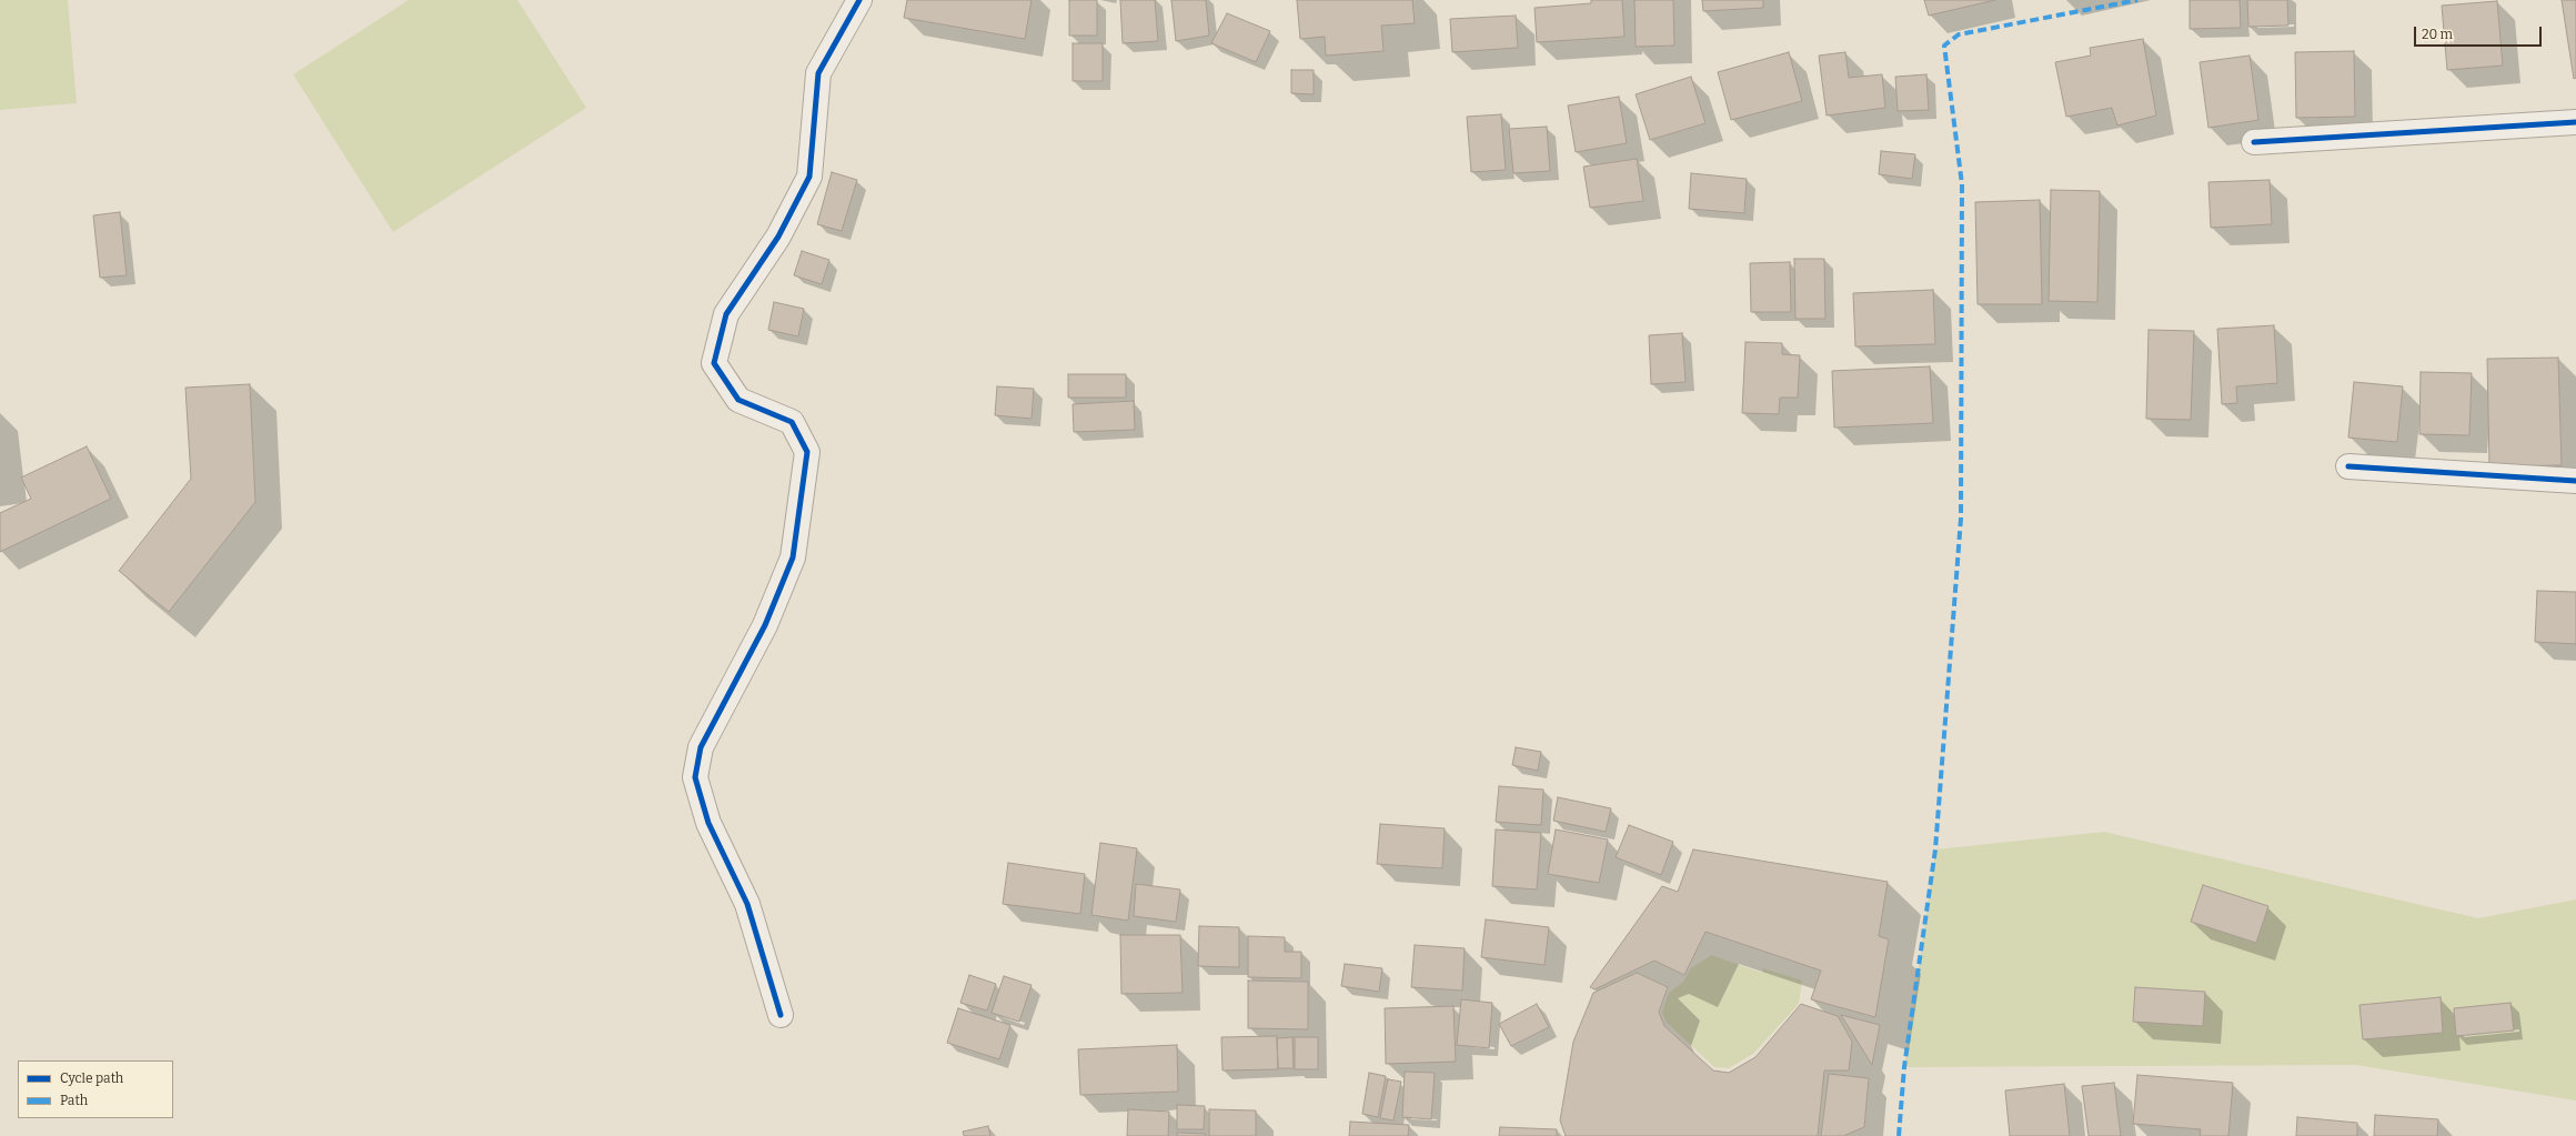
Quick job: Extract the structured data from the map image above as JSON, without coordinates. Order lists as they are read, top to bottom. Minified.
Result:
{"legend":["Cycle path","Path"],"scale_bar":"20 m"}
